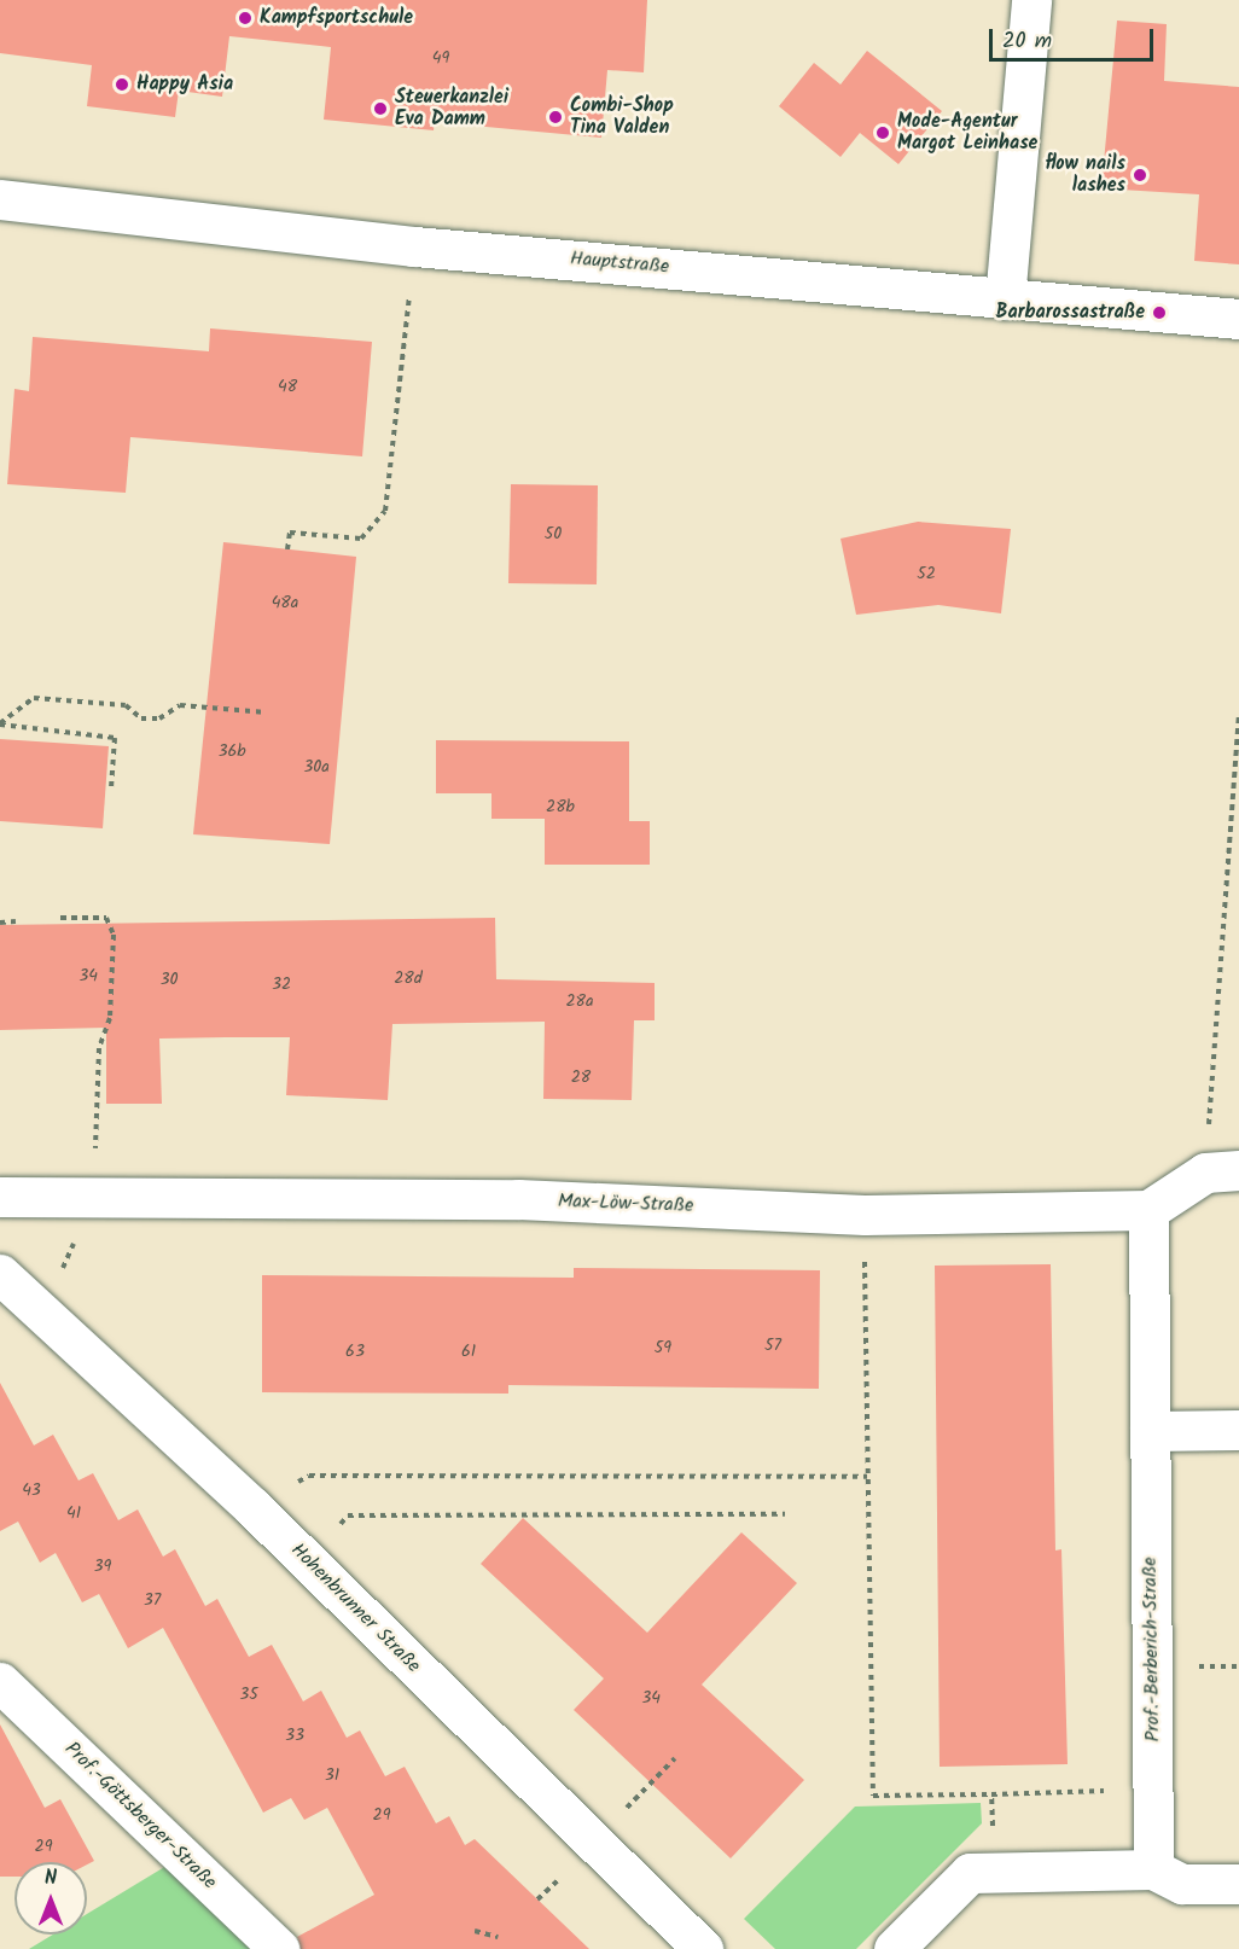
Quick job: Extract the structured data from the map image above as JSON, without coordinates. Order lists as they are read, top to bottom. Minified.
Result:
{"streets":{"street":["Hauptstraße","Max-Löw-Straße","Hohenbrunner Straße","Prof.-Berberich-Straße","Prof.-Göttsberger-Straße"]},"crossings":[["Max-Löw-Straße","Prof.-Berberich-Straße"]],"places":["Kampfsportschule","Happy Asia","Steuerkanzlei Eva Damm","Combi-Shop Tina Valden","Mode-Agentur Margot Leinhase","flow nails lashes","Barbarossastraße"],"house_numbers":["49","48","50","52","48a","36b","30a","28b","34","28d","30","32","28a","28","57","59","63","61","43","41","39","37","35","34","33","31","29","29"],"scale_bar":"20 m","north":"top"}
